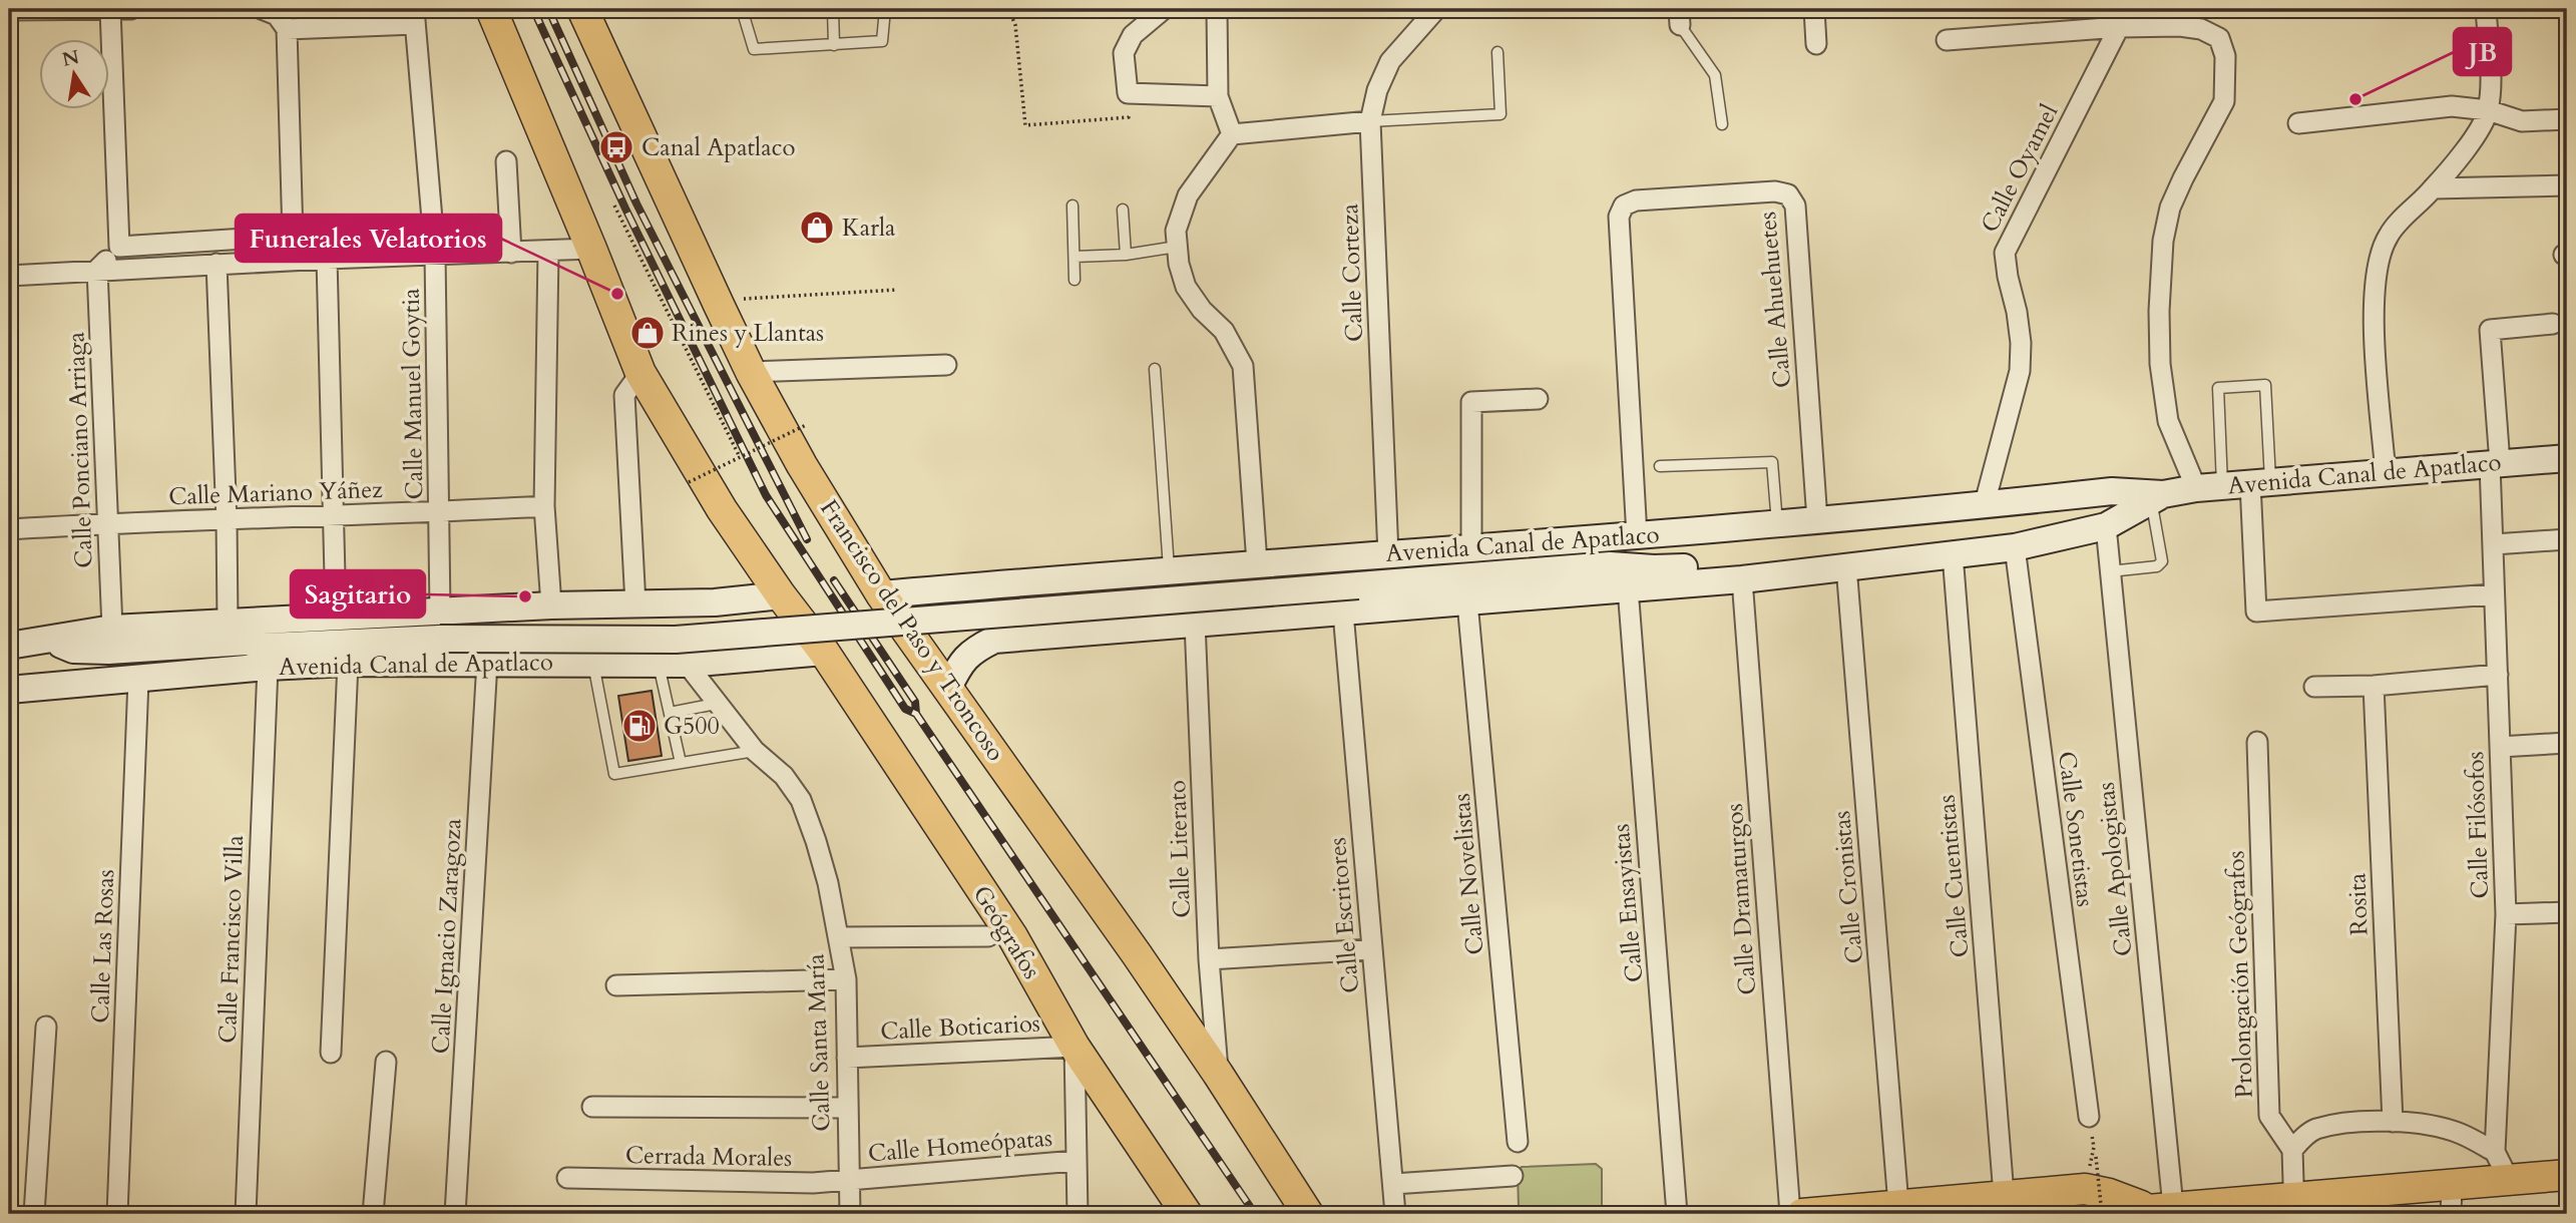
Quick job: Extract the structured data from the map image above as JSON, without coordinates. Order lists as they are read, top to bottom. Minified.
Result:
{"streets":{"main road":["Francisco del Paso y Troncoso","Geógrafos"],"street":["Calle Oyamel","Calle Corteza","Calle Ahuehuetes","Calle Manuel Goytia","Calle Ponciano Arriaga","Avenida Canal de Apatlaco","Calle Mariano Yáñez","Calle Filósofos","Calle Sonetistas","Calle Literato","Calle Apologistas","Calle Novelistas","Calle Cuentistas","Calle Cronistas","Calle Dramaturgos","Calle Ensayistas","Rosita","Calle Escritores","Calle Ignacio Zaragoza","Calle Francisco Villa","Calle Las Rosas","Prolongación Geógrafos","Calle Boticarios","Calle Santa María","Calle Homeópatas","Cerrada Morales"]},"crossings":[["Calle Oyamel","Avenida Canal de Apatlaco"],["Calle Corteza","Avenida Canal de Apatlaco"],["Calle Ahuehuetes","Avenida Canal de Apatlaco"],["Calle Manuel Goytia","Avenida Canal de Apatlaco"],["Calle Manuel Goytia","Calle Mariano Yáñez"],["Calle Ponciano Arriaga","Avenida Canal de Apatlaco"],["Calle Ponciano Arriaga","Calle Mariano Yáñez"],["Avenida Canal de Apatlaco","Francisco del Paso y Troncoso"],["Avenida Canal de Apatlaco","Calle Filósofos"],["Avenida Canal de Apatlaco","Calle Sonetistas"],["Avenida Canal de Apatlaco","Calle Literato"],["Avenida Canal de Apatlaco","Calle Apologistas"],["Avenida Canal de Apatlaco","Calle Novelistas"],["Avenida Canal de Apatlaco","Calle Cuentistas"],["Avenida Canal de Apatlaco","Calle Cronistas"],["Avenida Canal de Apatlaco","Calle Dramaturgos"],["Avenida Canal de Apatlaco","Calle Ensayistas"],["Avenida Canal de Apatlaco","Calle Escritores"],["Avenida Canal de Apatlaco","Geógrafos"],["Avenida Canal de Apatlaco","Calle Ignacio Zaragoza"],["Avenida Canal de Apatlaco","Calle Francisco Villa"],["Avenida Canal de Apatlaco","Calle Las Rosas"],["Avenida Canal de Apatlaco","Calle Santa María"],["Francisco del Paso y Troncoso","Calle Literato"],["Geógrafos","Calle Boticarios"],["Calle Boticarios","Calle Santa María"],["Calle Santa María","Calle Homeópatas"],["Calle Santa María","Cerrada Morales"],["Calle Homeópatas","Cerrada Morales"]],"places":{"other":["JB","Funerales Velatorios","Sagitario"],"bus stop":["Canal Apatlaco"],"shop":["Karla","Rines y Llantas"],"fuel station":["G500"]},"north":"top"}
